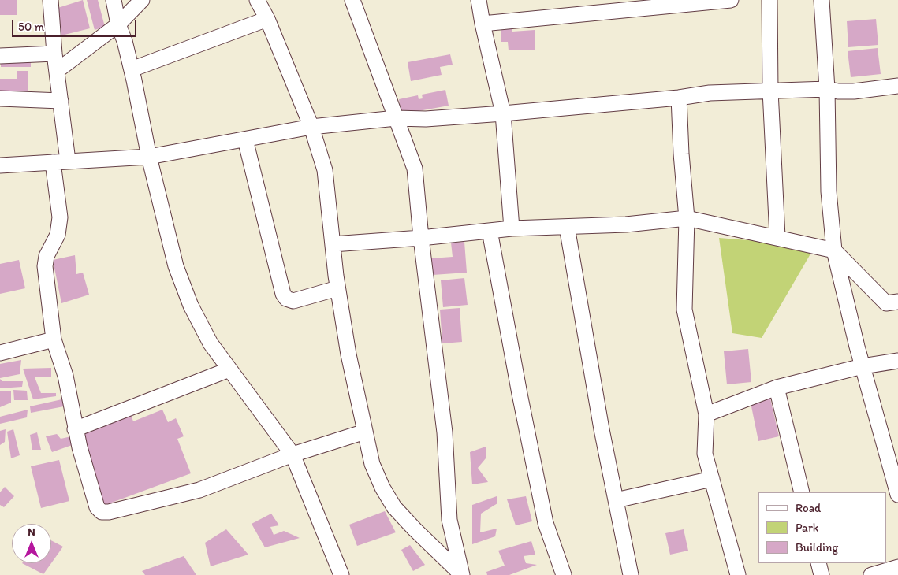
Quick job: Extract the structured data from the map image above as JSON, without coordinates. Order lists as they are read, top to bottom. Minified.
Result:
{"legend":["Road","Park","Building"],"scale_bar":"50 m","north":"top"}
